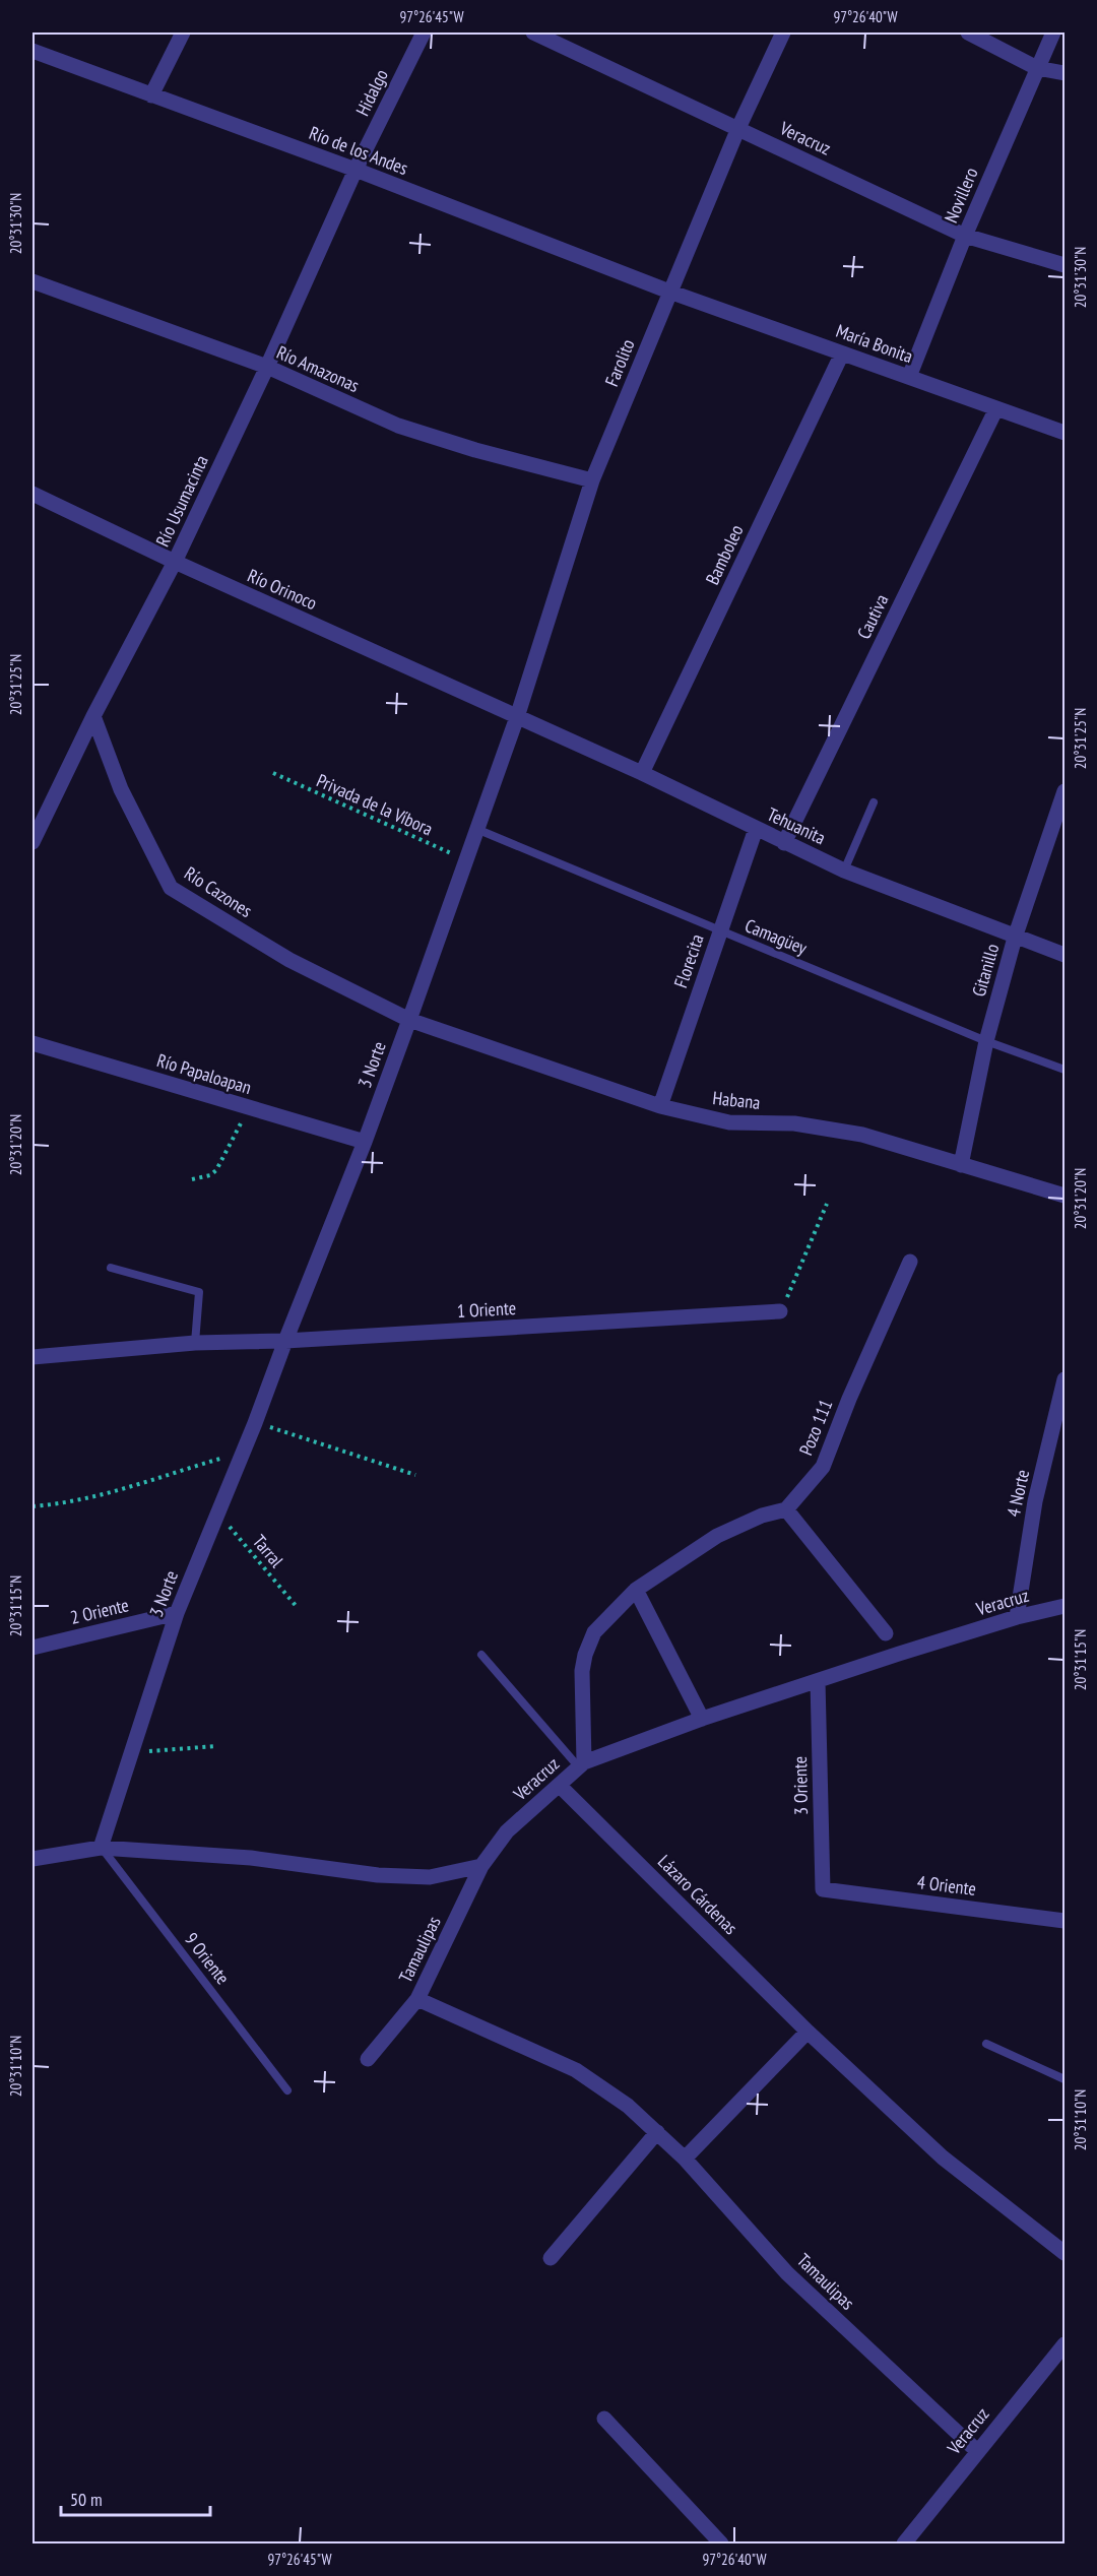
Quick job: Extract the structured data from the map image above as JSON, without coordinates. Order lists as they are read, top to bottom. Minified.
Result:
{"streets":{"street":["Hidalgo","Veracruz","Río de los Andes","Novillero","María Bonita","Farolito","Río Amazonas","Río Usumacinta","Bamboleo","Río Orinoco","Cautiva","Tehuanita","Río Cazones","Florecita","Gitanillo","3 Norte","Río Papaloapan","Habana","1 Oriente","Pozo 111","4 Norte","2 Oriente","3 Oriente","4 Oriente","Lázaro Cárdenas","Tamaulipas"],"lane":["Camagüey","9 Oriente"],"path":["Privada de la Víbora","Tarral"]},"crossings":[["Hidalgo","Río de los Andes"],["Hidalgo","Río Usumacinta"],["Veracruz","Novillero"],["Veracruz","Farolito"],["Veracruz","4 Norte"],["Veracruz","3 Oriente"],["Veracruz","Lázaro Cárdenas"],["Veracruz","Tamaulipas"],["Río de los Andes","María Bonita"],["Río de los Andes","Farolito"],["Río de los Andes","Río Usumacinta"],["Novillero","María Bonita"],["María Bonita","Farolito"],["María Bonita","Bamboleo"],["María Bonita","Cautiva"],["Farolito","Río Amazonas"],["Farolito","Río Orinoco"],["Farolito","Tehuanita"],["Farolito","3 Norte"],["Río Amazonas","Río Usumacinta"],["Río Usumacinta","Río Orinoco"],["Río Usumacinta","Río Cazones"],["Bamboleo","Tehuanita"],["Río Orinoco","Tehuanita"],["Río Orinoco","3 Norte"],["Cautiva","Tehuanita"],["Privada de la Víbora","3 Norte"],["Tehuanita","Florecita"],["Tehuanita","Gitanillo"],["Tehuanita","3 Norte"],["Río Cazones","3 Norte"],["Río Cazones","Habana"],["Camagüey","Florecita"],["Camagüey","Gitanillo"],["Camagüey","3 Norte"],["Florecita","Habana"],["Gitanillo","Habana"],["3 Norte","Río Papaloapan"],["3 Norte","Habana"],["3 Norte","1 Oriente"],["3 Norte","Tarral"],["3 Norte","2 Oriente"],["3 Norte","9 Oriente"],["3 Oriente","4 Oriente"]],"scale_bar":"50 m","coordinates":["97°26'45\"W","97°26'40\"W","20°31'30\"N","20°31'25\"N","20°31'20\"N","20°31'15\"N","20°31'10\"N"]}
